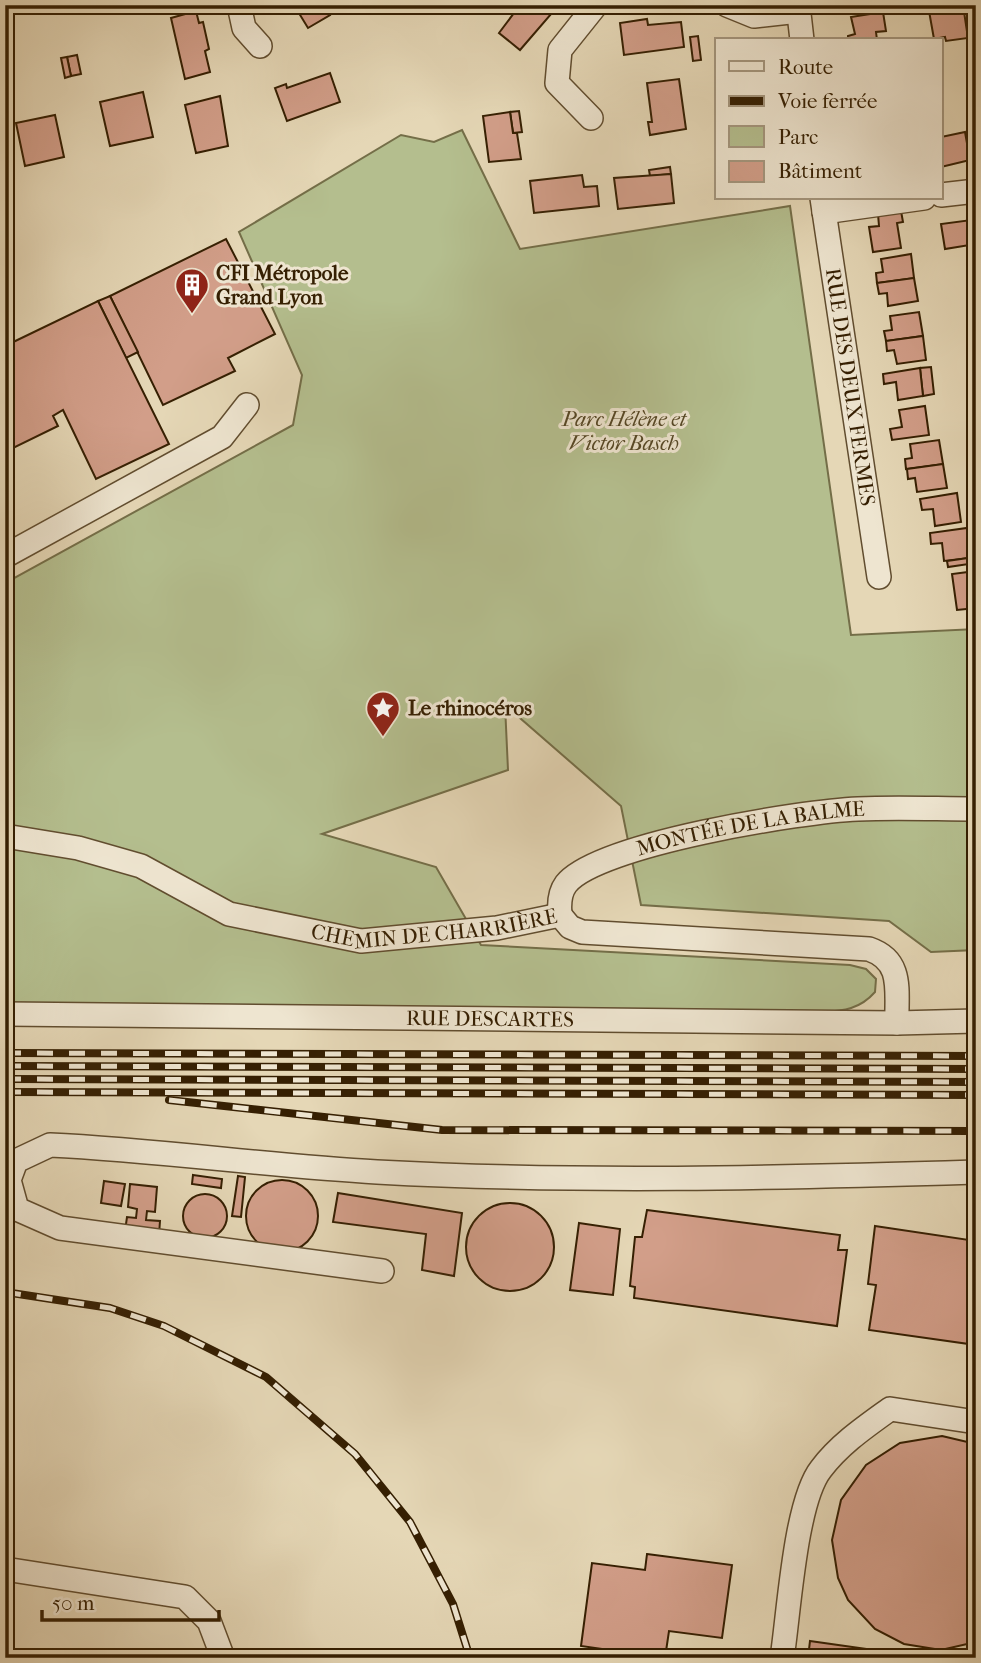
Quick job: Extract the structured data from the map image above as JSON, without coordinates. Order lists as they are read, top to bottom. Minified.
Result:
{"streets":{"street":["RUE DES DEUX FERMES","MONTÉE DE LA BALME","CHEMIN DE CHARRIÈRE","RUE DESCARTES"]},"crossings":[["MONTÉE DE LA BALME","CHEMIN DE CHARRIÈRE"],["CHEMIN DE CHARRIÈRE","RUE DESCARTES"]],"parks":["Parc Hélène et Victor Basch"],"places":{"building":["CFI Métropole Grand Lyon"],"place":["Le rhinocéros"]},"legend":["Route","Voie ferrée","Parc","Bâtiment"],"scale_bar":"50 m"}
